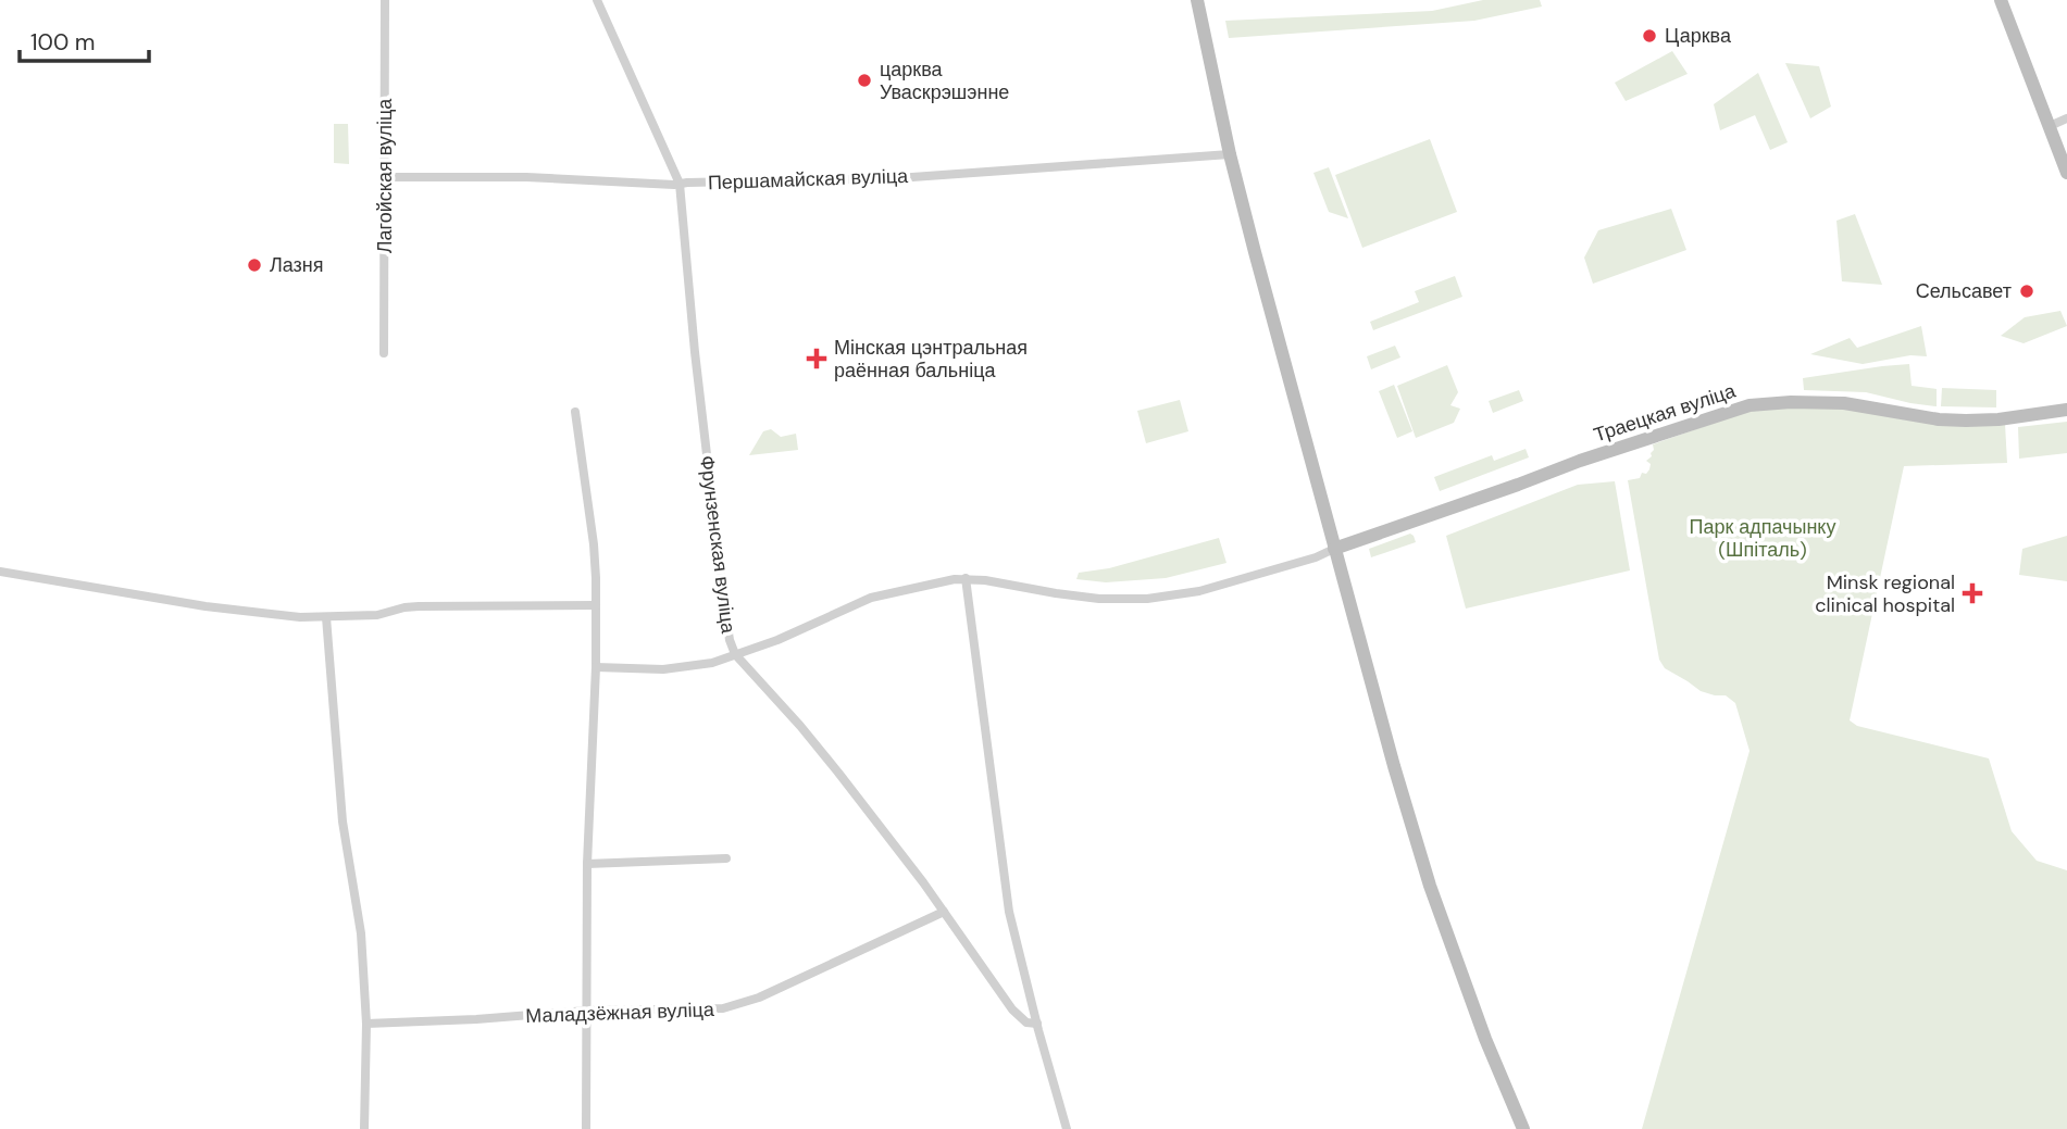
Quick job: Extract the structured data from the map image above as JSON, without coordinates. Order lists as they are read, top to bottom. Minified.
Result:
{"streets":{"main road":["Траецкая вуліца"],"street":["Лагойская вуліца","Першамайская вуліца","Фрунзенская вуліца","Маладзёжная вуліца"]},"crossings":[["Лагойская вуліца","Першамайская вуліца"],["Першамайская вуліца","Фрунзенская вуліца"],["Фрунзенская вуліца","Маладзёжная вуліца"]],"parks":["Парк адпачынку (Шпіталь)"],"places":{"other":["Царква","царква Уваскрэшэнне","Лазня","Сельсавет"],"health":["Мінская цэнтральная раённая бальніца","Minsk regional clinical hospital"]},"scale_bar":"100 m"}
